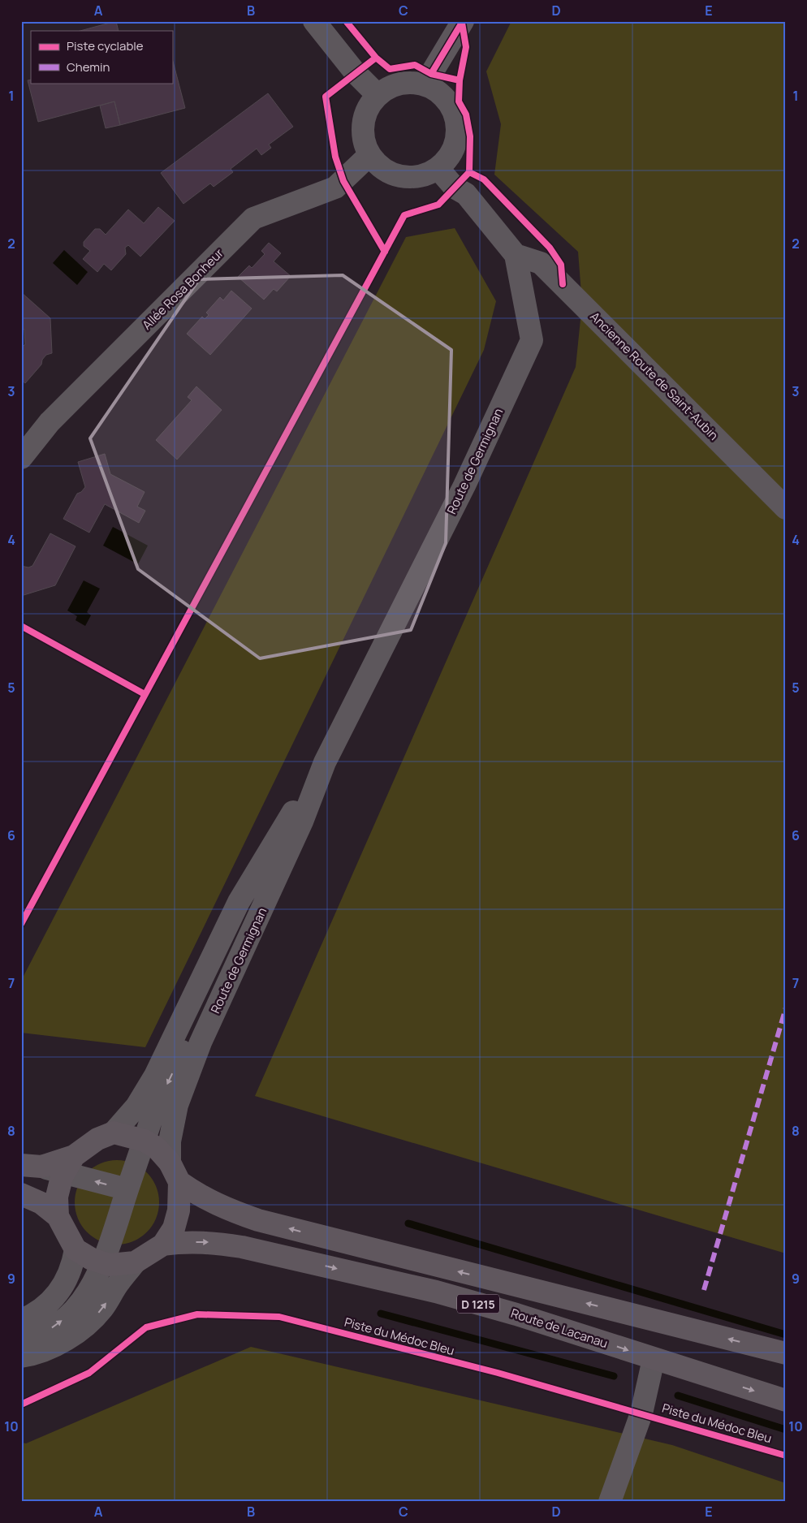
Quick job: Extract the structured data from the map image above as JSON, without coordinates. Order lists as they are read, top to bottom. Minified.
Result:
{"streets":{"main road":["D 1215","Route de Lacanau"],"street":["Allée Rosa Bonheur","Ancienne Route de Saint-Aubin","Route de Germignan"],"cycle path":["Piste du Médoc Bleu"]},"crossings":[["Allée Rosa Bonheur","Route de Germignan"],["Ancienne Route de Saint-Aubin","Route de Germignan"]],"legend":["Piste cyclable","Chemin"],"grid":{"columns":["A","B","C","D","E"],"rows":["1","2","3","4","5","6","7","8","9","10"]}}
